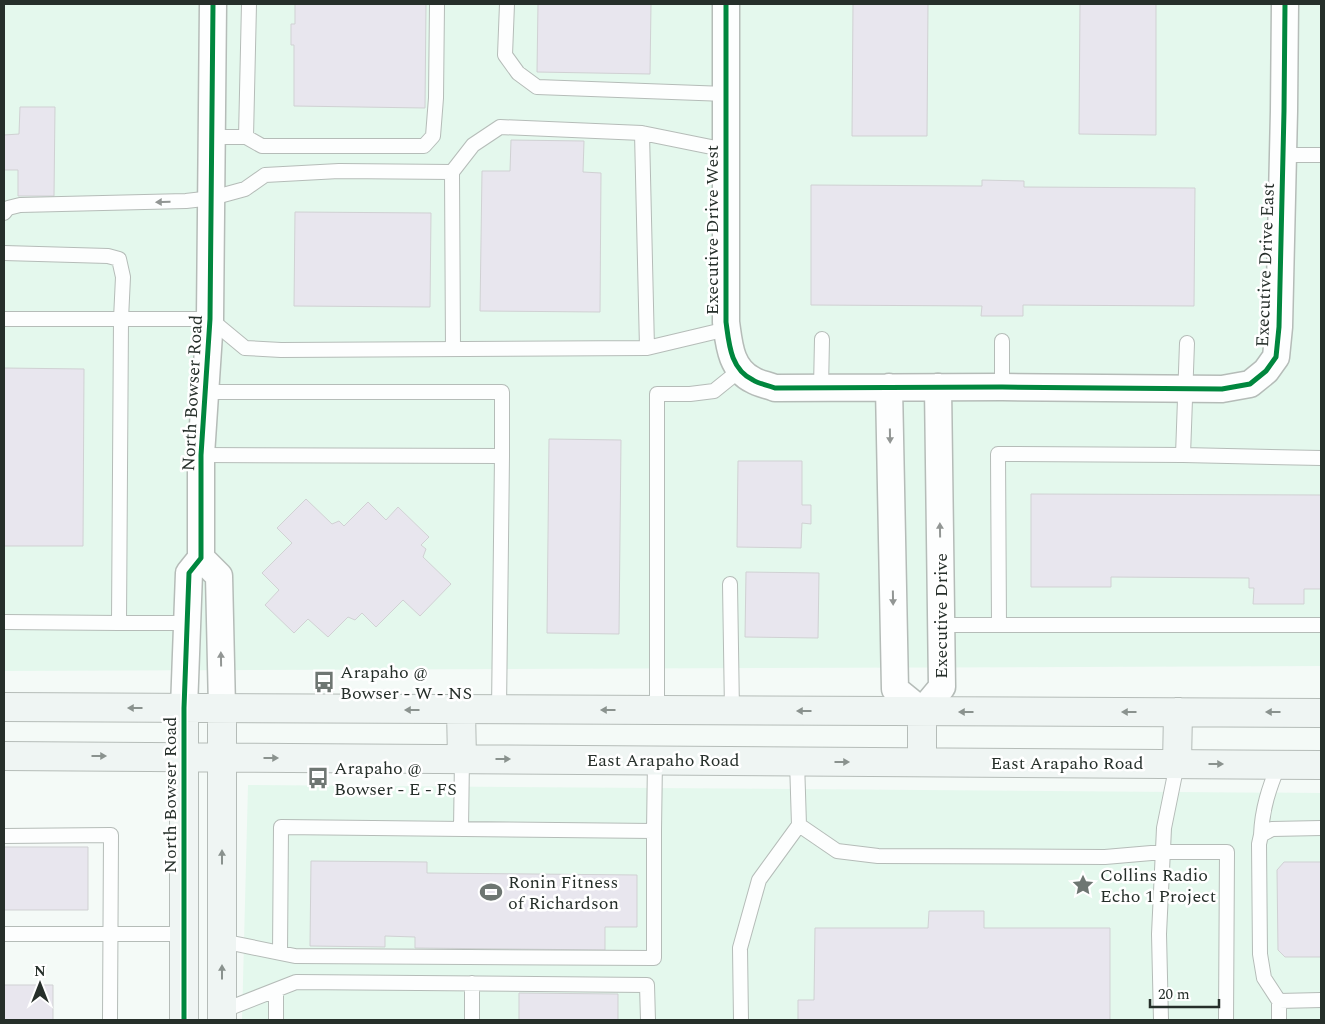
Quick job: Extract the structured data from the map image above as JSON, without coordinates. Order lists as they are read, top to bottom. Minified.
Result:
{"streets":{"main road":["North Bowser Road","East Arapaho Road"],"street":["Executive Drive West","Executive Drive East","Executive Drive"]},"crossings":[["Executive Drive East","Executive Drive"],["North Bowser Road","East Arapaho Road"]],"places":{"bus stop":["Arapaho @ Bowser - W - NS","Arapaho @ Bowser - E - FS"],"place":["Collins Radio Echo 1 Project"],"sports":["Ronin Fitness of Richardson"]},"scale_bar":"20 m","north":"top"}
